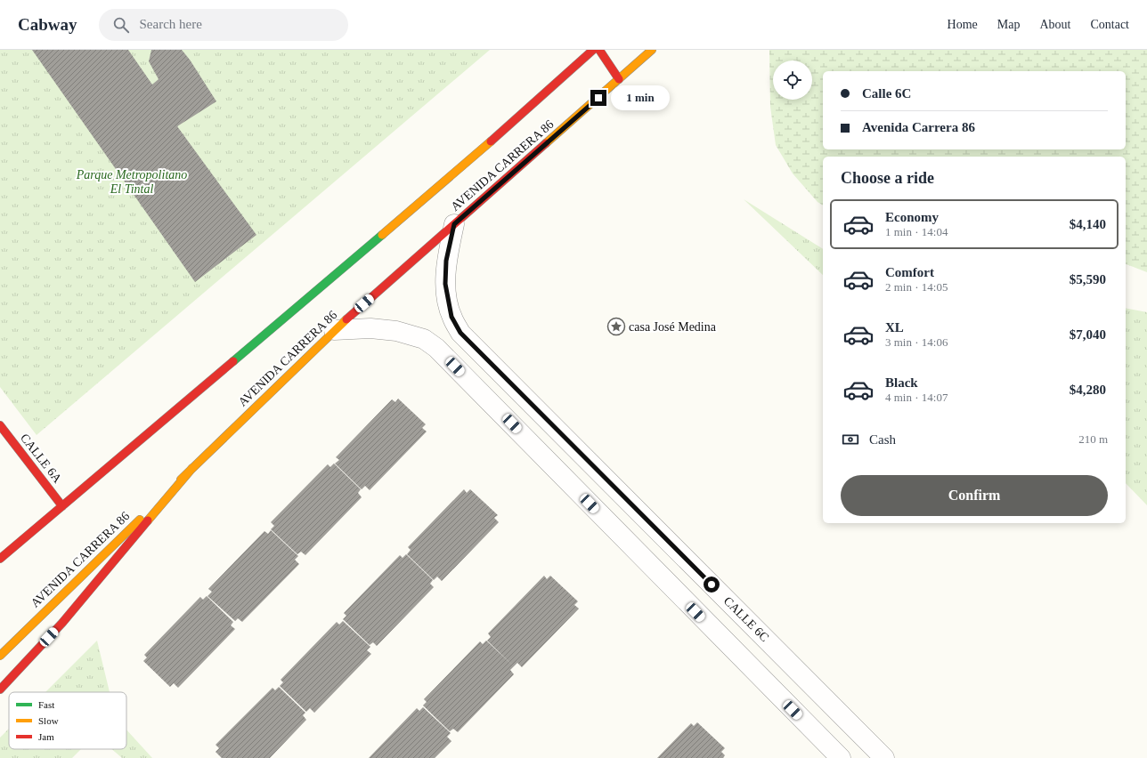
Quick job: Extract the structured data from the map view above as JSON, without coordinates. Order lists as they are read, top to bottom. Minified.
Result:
{"streets":{"main road":["AVENIDA CARRERA 86","CALLE 6A"],"street":["CALLE 6C"]},"crossings":[["AVENIDA CARRERA 86","CALLE 6A"],["AVENIDA CARRERA 86","CALLE 6C"]],"parks":["Parque Metropolitano El Tintal"],"places":{"place":["casa José Medina"]},"legend":["Fast","Slow","Jam"],"page":{"header":"Cabway","search":"Search here","nav":["Home","Map","About","Contact"],"banner":["Calle 6C","Avenida Carrera 86"],"bubble":"1 min","heading":"Choose a ride","list":[{"name":"Economy","note":"1 min · 14:04","value":"$4,140"},{"name":"Comfort","note":"2 min · 14:05","value":"$5,590"},{"name":"XL","note":"3 min · 14:06","value":"$7,040"},{"name":"Black","note":"4 min · 14:07","value":"$4,280"}],"pay":["Cash","210 m"],"buttons":"Confirm"}}
